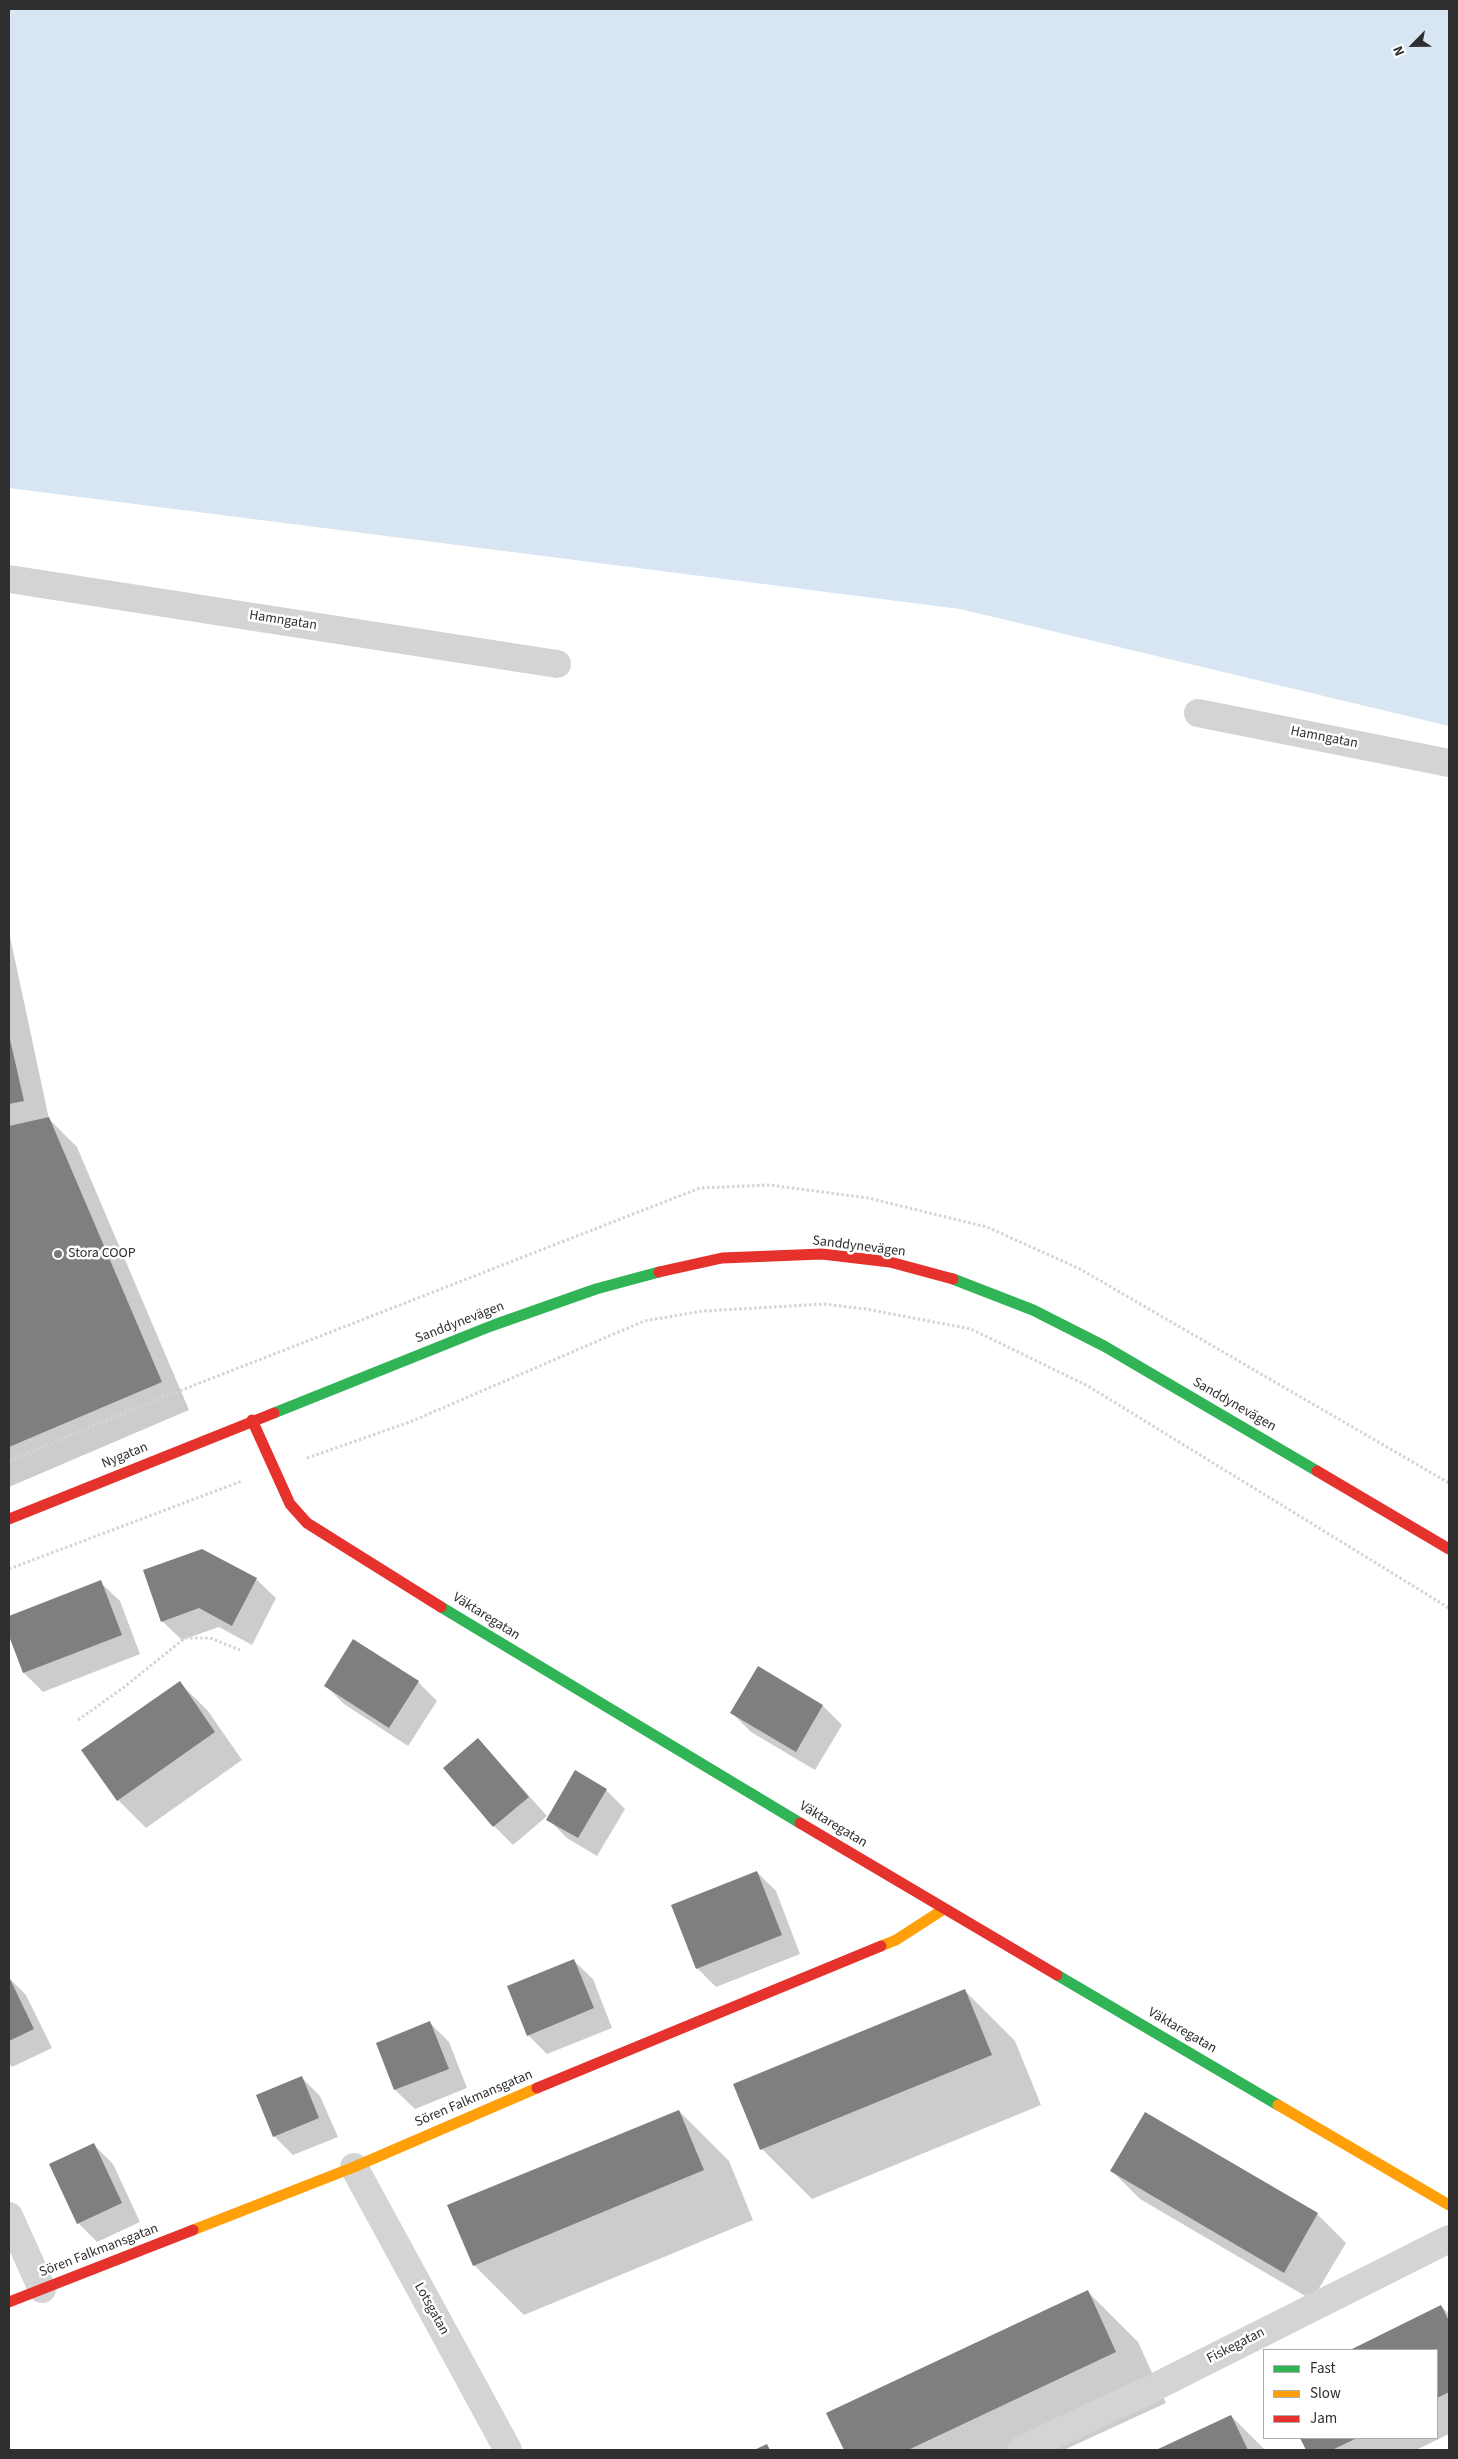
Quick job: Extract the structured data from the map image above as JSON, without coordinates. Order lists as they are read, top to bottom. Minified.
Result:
{"streets":{"street":["Hamngatan","Sanddynevägen","Nygatan","Väktaregatan","Sören Falkmansgatan","Lotsgatan","Fiskegatan"]},"crossings":[["Sanddynevägen","Nygatan"],["Sanddynevägen","Väktaregatan"],["Nygatan","Väktaregatan"],["Väktaregatan","Sören Falkmansgatan"],["Sören Falkmansgatan","Lotsgatan"]],"places":["Stora COOP"],"legend":["Fast","Slow","Jam"],"north":"bottom left"}
